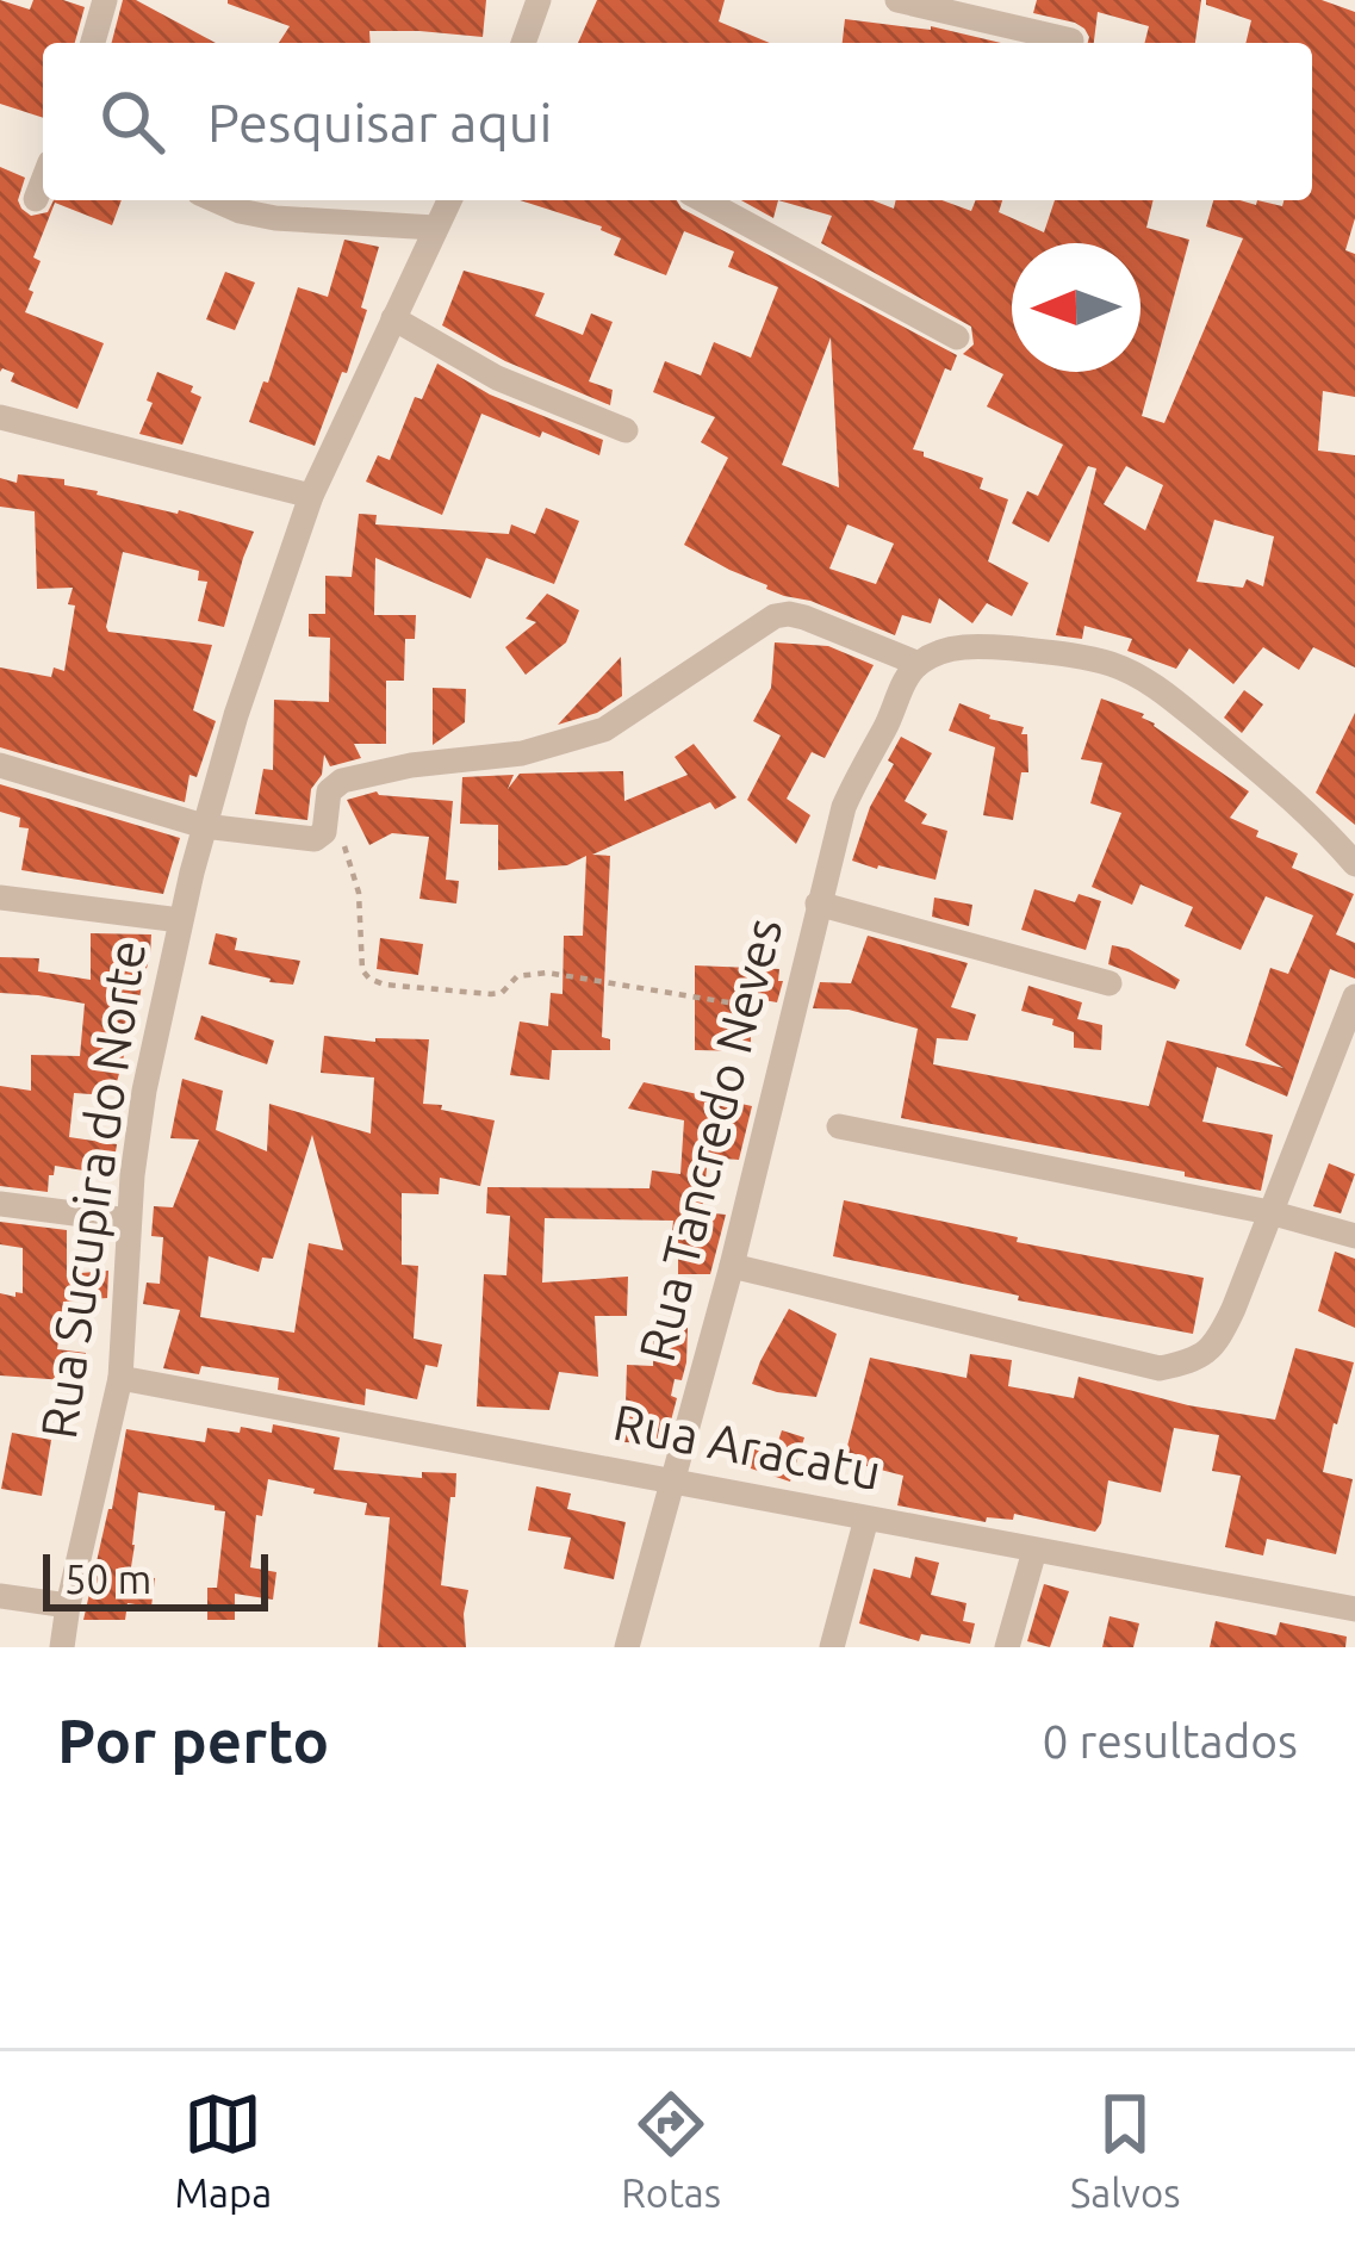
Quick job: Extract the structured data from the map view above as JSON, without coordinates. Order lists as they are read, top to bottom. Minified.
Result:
{"streets":{"street":["Rua Tancredo Neves","Rua Sucupira do Norte","Rua Aracatu"]},"crossings":[["Rua Tancredo Neves","Rua Aracatu"],["Rua Sucupira do Norte","Rua Aracatu"]],"scale_bar":"50 m","north":"left","page":{"search":"Pesquisar aqui","scale":"50 m","heading":["Por perto","0 resultados"],"nav":["Mapa","Rotas","Salvos"]}}
